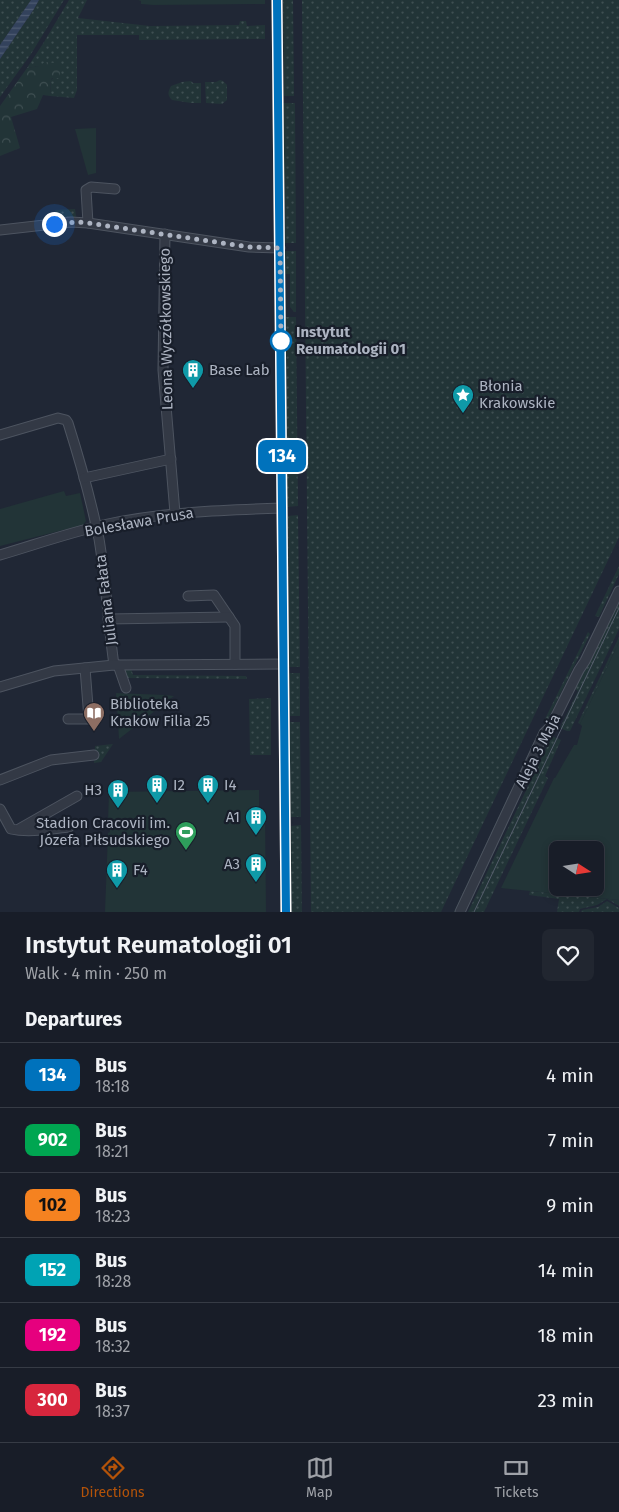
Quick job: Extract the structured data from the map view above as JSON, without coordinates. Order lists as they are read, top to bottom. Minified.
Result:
{"streets":{"street":["Leona Wyczółkowskiego","Bolesława Prusa","Juliana Fałata","Aleja 3 Maja"]},"crossings":[["Leona Wyczółkowskiego","Bolesława Prusa"],["Bolesława Prusa","Juliana Fałata"]],"places":{"other":["Instytut Reumatologii 01"],"building":["Base Lab","I2","I4","H3","A1","A3","F4"],"place":["Błonia Krakowskie"],"library":["Biblioteka Kraków Filia 25"],"sports":["Stadion Cracovii im. Józefa Piłsudskiego"]},"lines":["bus line 134"],"north":"right","page":{"on_map":"134","heading":[["Instytut Reumatologii 01","Walk · 4 min · 250 m"],"Departures"],"list":[{"mark":"134","name":"Bus","note":"18:18","value":"4 min"},{"mark":"902","name":"Bus","note":"18:21","value":"7 min"},{"mark":"102","name":"Bus","note":"18:23","value":"9 min"},{"mark":"152","name":"Bus","note":"18:28","value":"14 min"},{"mark":"192","name":"Bus","note":"18:32","value":"18 min"},{"mark":"300","name":"Bus","note":"18:37","value":"23 min"}],"tabs":["Directions","Map","Tickets"]}}
